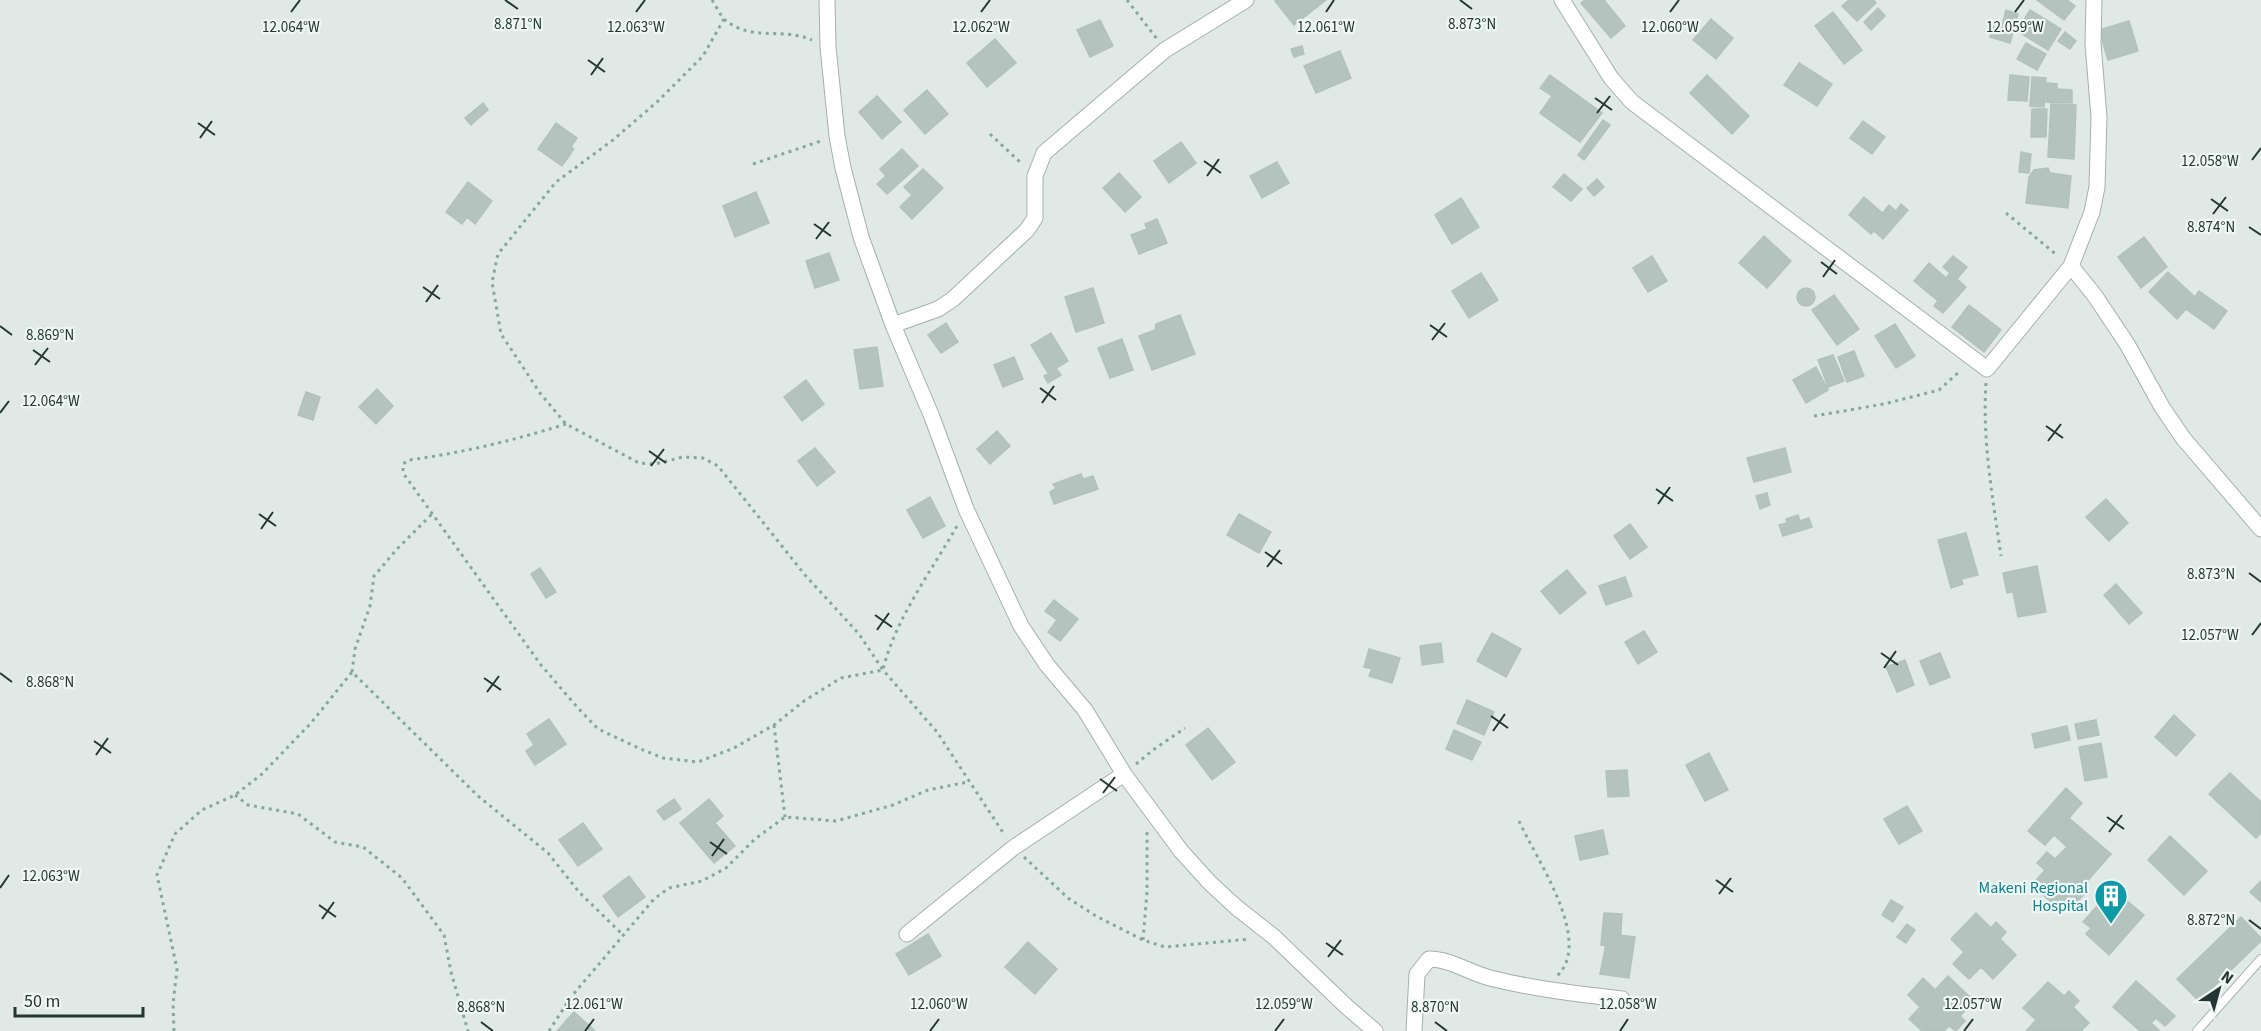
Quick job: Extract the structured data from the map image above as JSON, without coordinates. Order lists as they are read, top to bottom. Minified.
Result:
{"places":{"building":["Makeni Regional Hospital"]},"scale_bar":"50 m","north":"top right","coordinates":["8.871°N","8.873°N","12.064°W","12.062°W","12.061°W","12.060°W","12.059°W","12.063°W","12.058°W","8.874°N","8.869°N","12.057°W","8.868°N","8.872°N","8.870°N"]}
